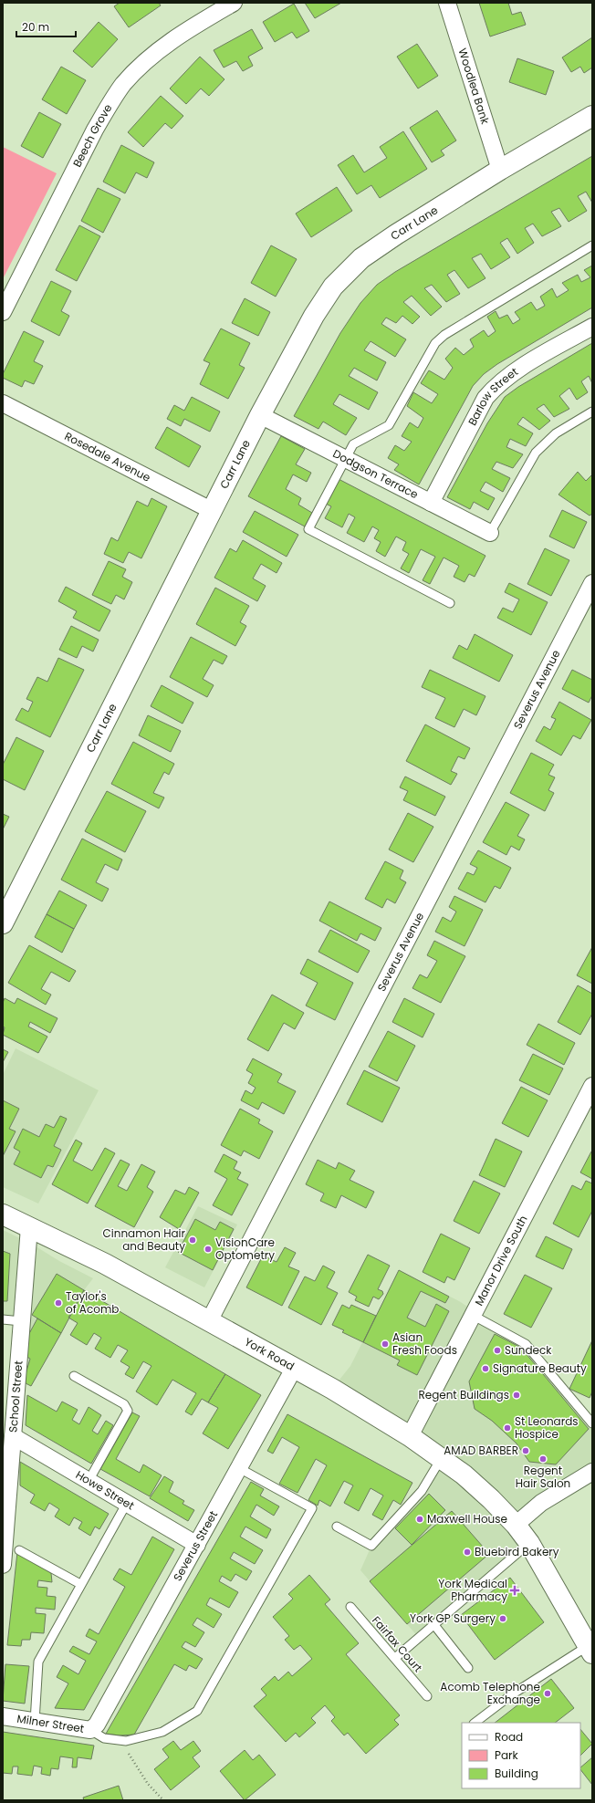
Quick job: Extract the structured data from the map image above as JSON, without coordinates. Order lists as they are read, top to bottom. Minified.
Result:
{"streets":{"street":["Woodlea Bank","Beech Grove","Carr Lane","Barlow Street","Rosedale Avenue","Dodgson Terrace","Severus Avenue","Manor Drive South","York Road","School Street","Howe Street","Severus Street","Milner Street"],"lane":["Fairfax Court"]},"crossings":[["Woodlea Bank","Carr Lane"],["Carr Lane","Rosedale Avenue"],["Carr Lane","Dodgson Terrace"],["Barlow Street","Dodgson Terrace"],["Severus Avenue","York Road"],["Manor Drive South","York Road"],["York Road","School Street"],["York Road","Severus Street"],["School Street","Howe Street"],["Howe Street","Severus Street"],["Severus Street","Milner Street"]],"places":{"other":["Cinnamon Hair and Beauty","VisionCare Optometry","Taylor's of Acomb","Asian Fresh Foods","Sundeck","Signature Beauty","Regent Buildings","St Leonards Hospice","AMAD BARBER","Regent Hair Salon","Maxwell House","Bluebird Bakery","York GP Surgery","Acomb Telephone Exchange"],"health":["York Medical Pharmacy"]},"legend":["Road","Park","Building"],"scale_bar":"20 m"}
